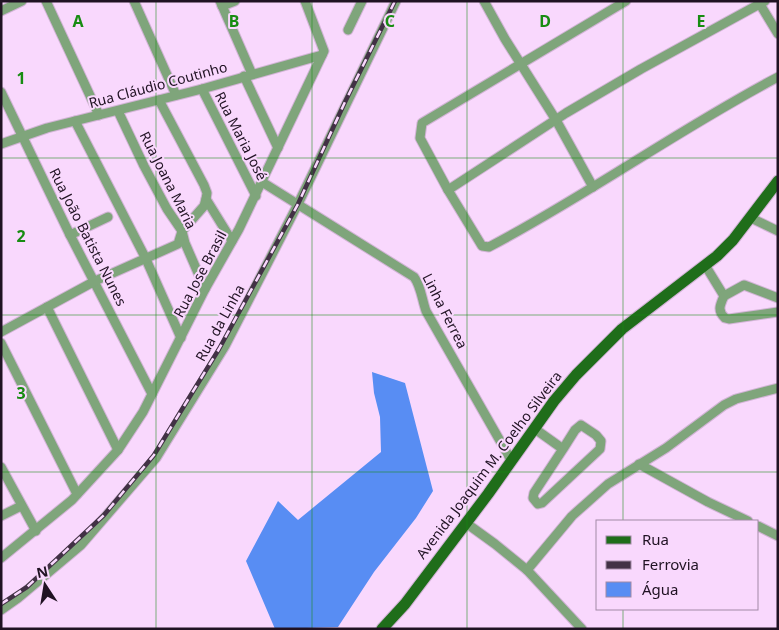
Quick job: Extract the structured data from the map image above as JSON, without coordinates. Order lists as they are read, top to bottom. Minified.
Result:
{"streets":{"main road":["Avenida Joaquim M. Coelho Silveira"],"street":["Rua Cláudio Coutinho","Rua Maria José","Rua Joana Maria","Rua João Batista Nunes","Rua Jose Brasil","Linha Ferrea","Rua da Linha"]},"crossings":[["Rua Cláudio Coutinho","Rua Maria José"],["Rua Cláudio Coutinho","Rua Joana Maria"],["Rua Cláudio Coutinho","Rua João Batista Nunes"],["Rua Cláudio Coutinho","Rua Jose Brasil"],["Rua Maria José","Rua Jose Brasil"],["Rua Joana Maria","Rua Jose Brasil"],["Rua João Batista Nunes","Rua Jose Brasil"],["Rua Jose Brasil","Linha Ferrea"],["Linha Ferrea","Rua da Linha"],["Linha Ferrea","Avenida Joaquim M. Coelho Silveira"]],"legend":["Rua","Ferrovia","Água"],"north":"top","grid":{"columns":["A","B","C","D","E"],"rows":["1","2","3"]}}
